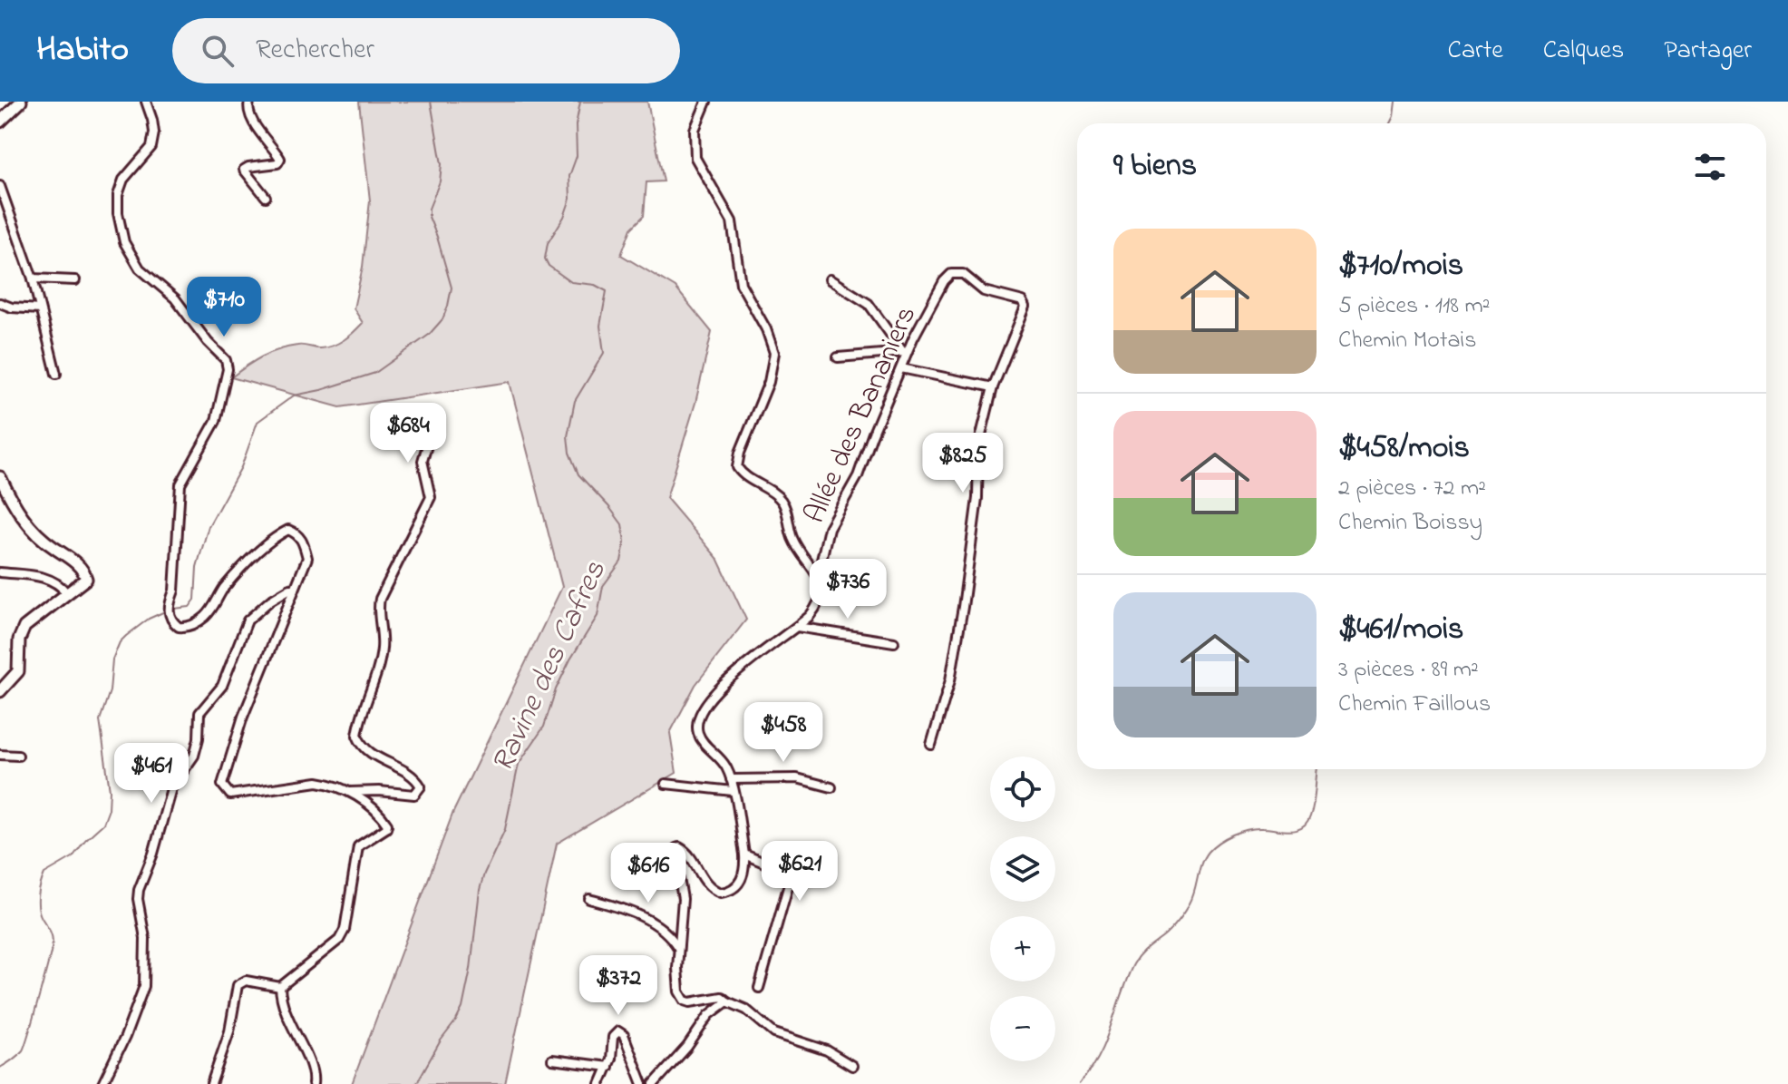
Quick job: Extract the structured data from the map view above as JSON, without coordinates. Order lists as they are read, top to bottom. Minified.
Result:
{"streets":{"street":["Allée des Bananiers"]},"water":["Ravine des Cafres"],"page":{"header":"Habito","search":"Rechercher","nav":["Carte","Calques","Partager"],"heading":"9 biens","list":[{"name":"$710/mois","note":"5 pièces · 118 m² · Chemin Motais"},{"name":"$458/mois","note":"2 pièces · 72 m² · Chemin Boissy"},{"name":"$461/mois","note":"3 pièces · 89 m² · Chemin Faillous"}],"price":["$710","$684","$825","$736","$458","$461","$621","$616","$372"],"map_buttons":["+","−"]}}
